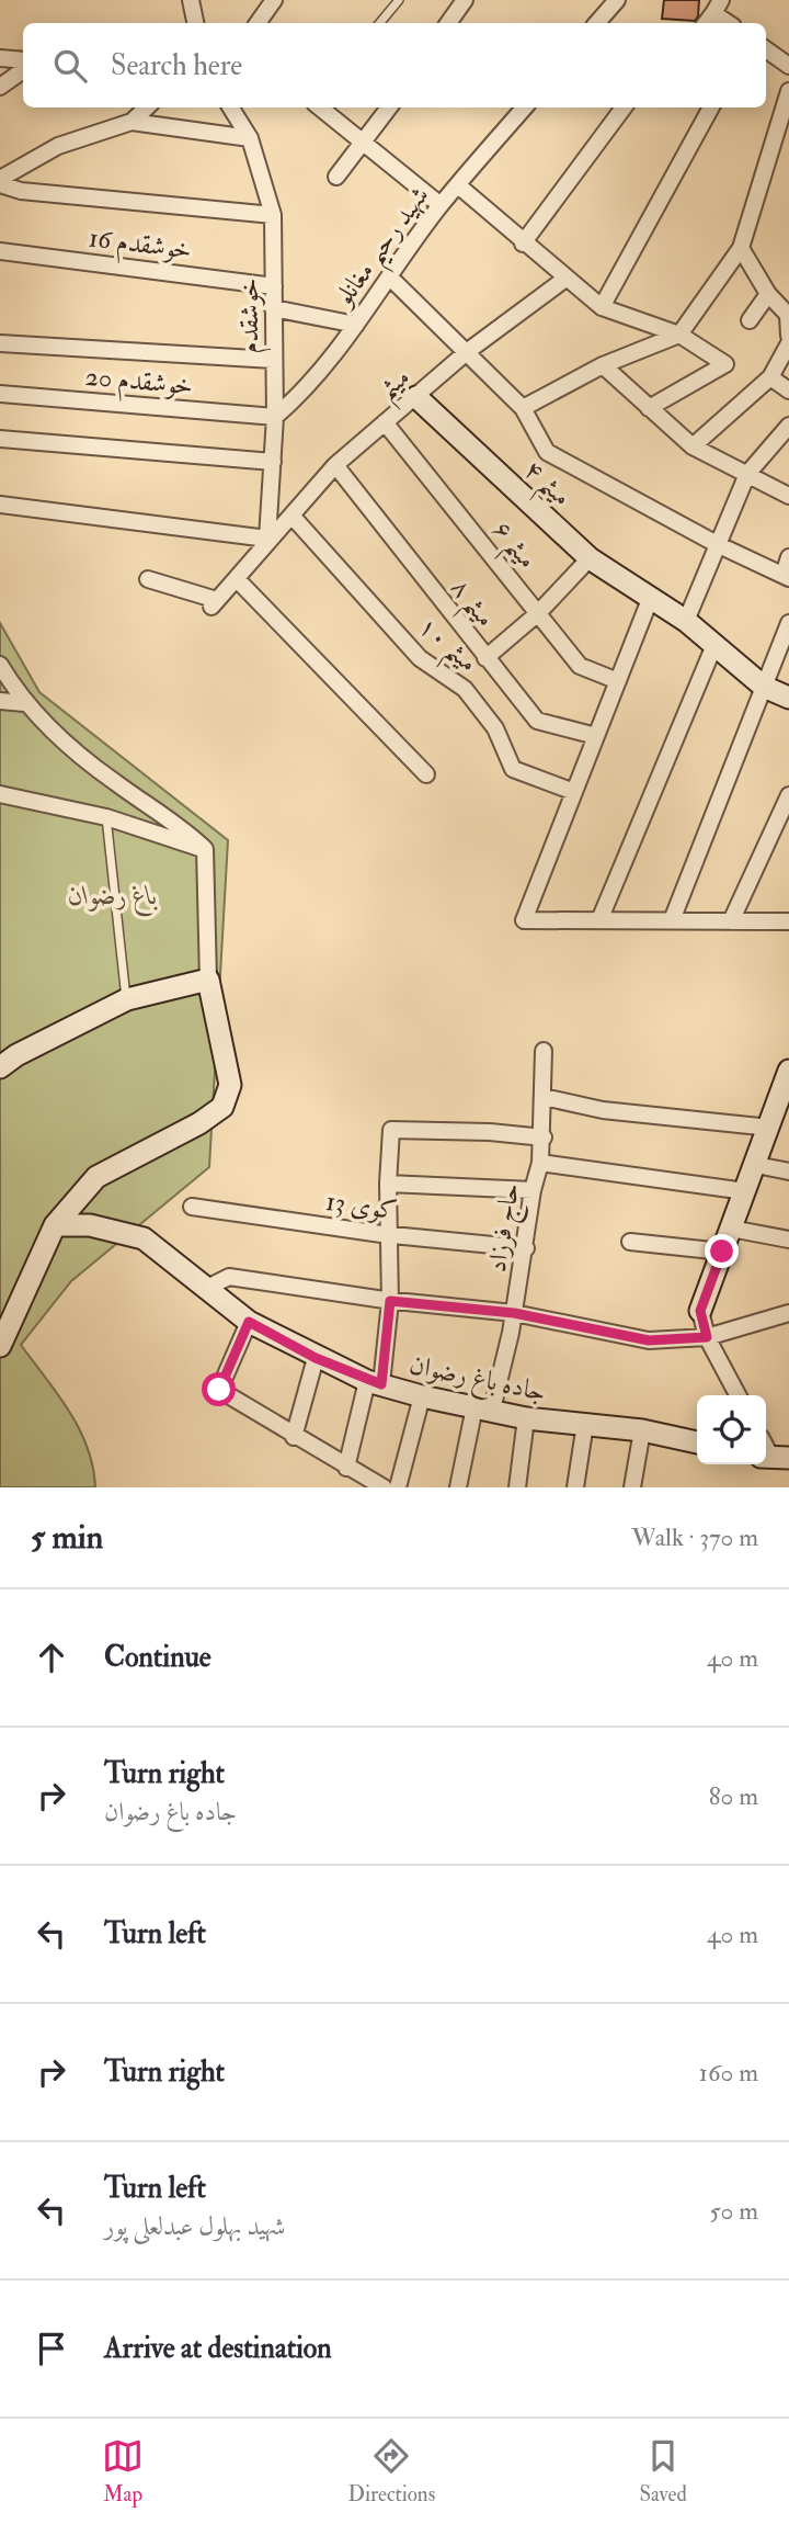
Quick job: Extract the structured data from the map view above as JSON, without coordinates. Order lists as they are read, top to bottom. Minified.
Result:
{"streets":{"street":["خوشقدم 16","شهید رحیم مغانلو","خوشقدم","خوشقدم 20","میثم","۴ میثم","۶ میثم","۸ میثم","۱۰ میثم","کوی 13","حاج فرزاد","جاده باغ رضوان"]},"crossings":[["خوشقدم 16","خوشقدم"],["شهید رحیم مغانلو","خوشقدم"],["شهید رحیم مغانلو","خوشقدم 20"],["خوشقدم","خوشقدم 20"],["خوشقدم","میثم"],["میثم","۴ میثم"],["میثم","۶ میثم"],["میثم","۸ میثم"],["میثم","۱۰ میثم"],["کوی 13","حاج فرزاد"],["حاج فرزاد","جاده باغ رضوان"]],"parks":["باغ رضوان"],"page":{"search":"Search here","heading":["5 min","Walk · 370 m"],"list":[["Continue","40 m"],["Turn right","جاده باغ رضوان","80 m"],["Turn left","40 m"],["Turn right","160 m"],["Turn left","شهید بهلول عبدلعلی پور","50 m"],"Arrive at destination"],"nav":["Map","Directions","Saved"]}}
